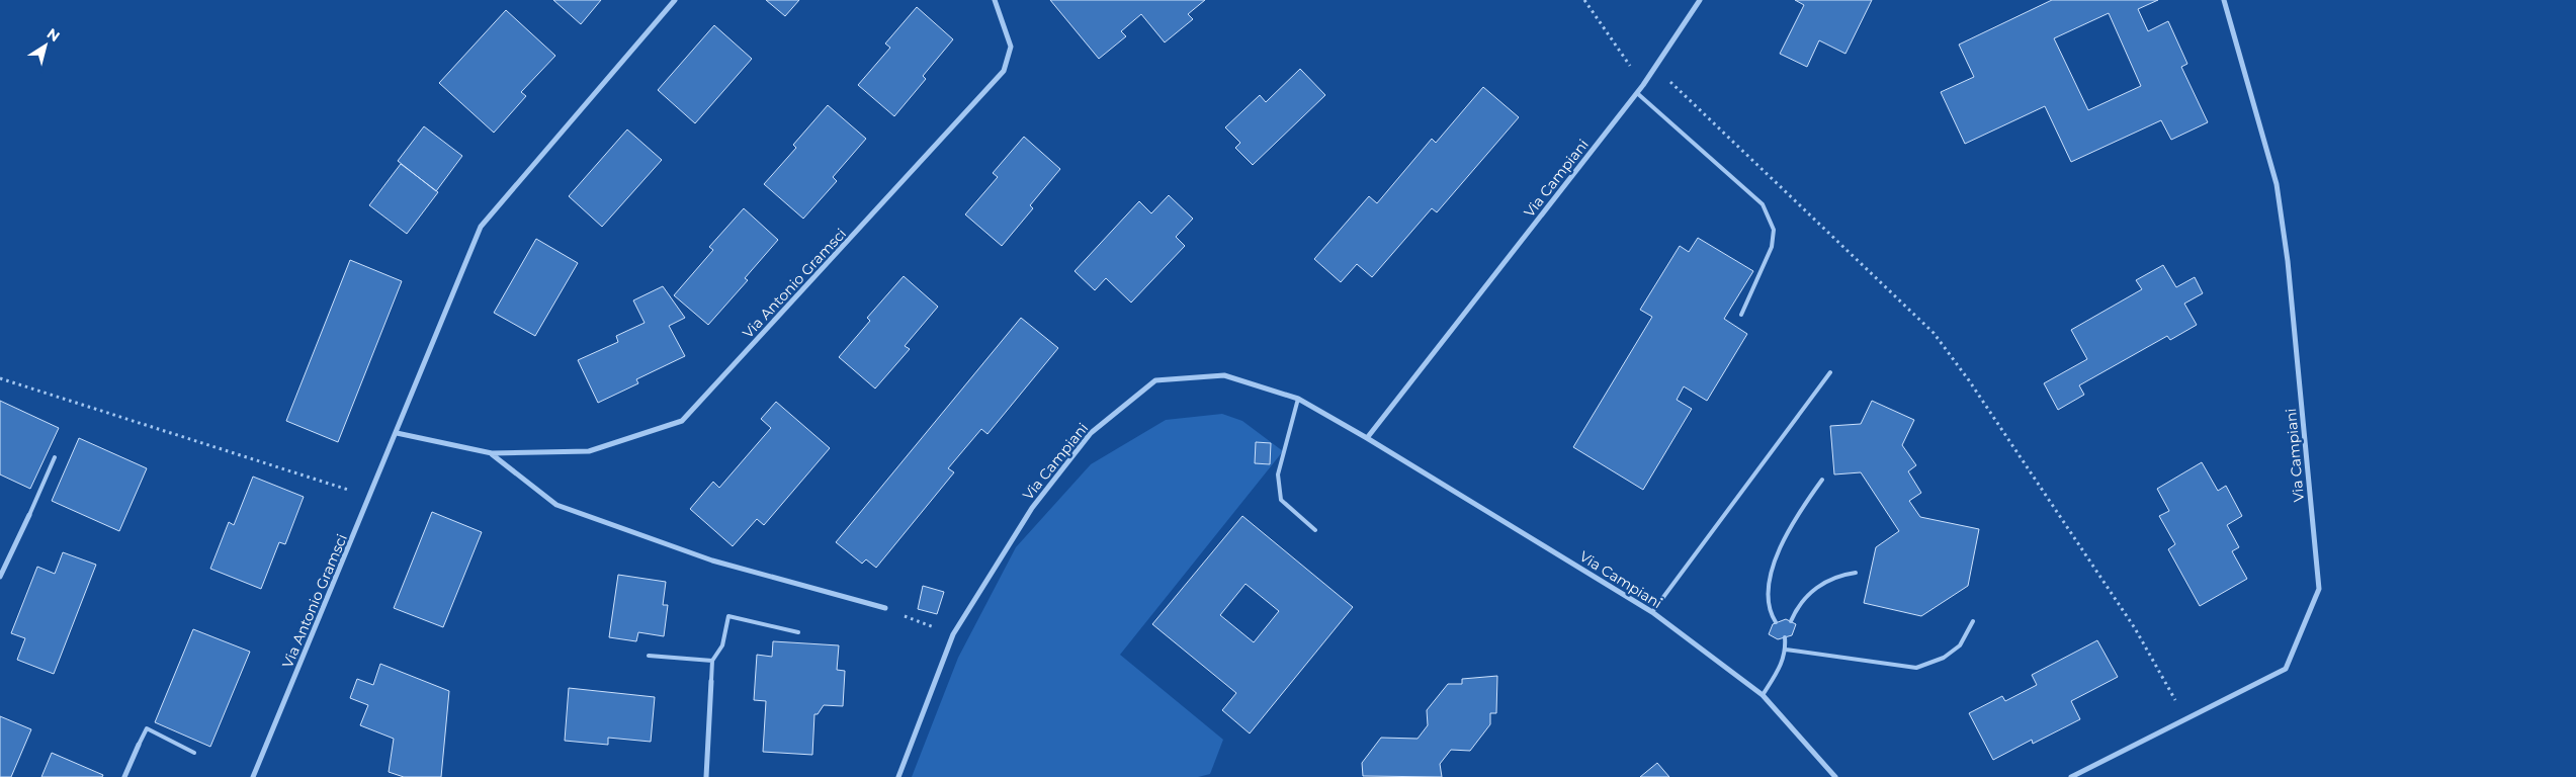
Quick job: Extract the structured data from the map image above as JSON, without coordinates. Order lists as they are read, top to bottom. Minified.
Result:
{"streets":{"street":["Via Campiani","Via Antonio Gramsci"]},"north":"top right"}
